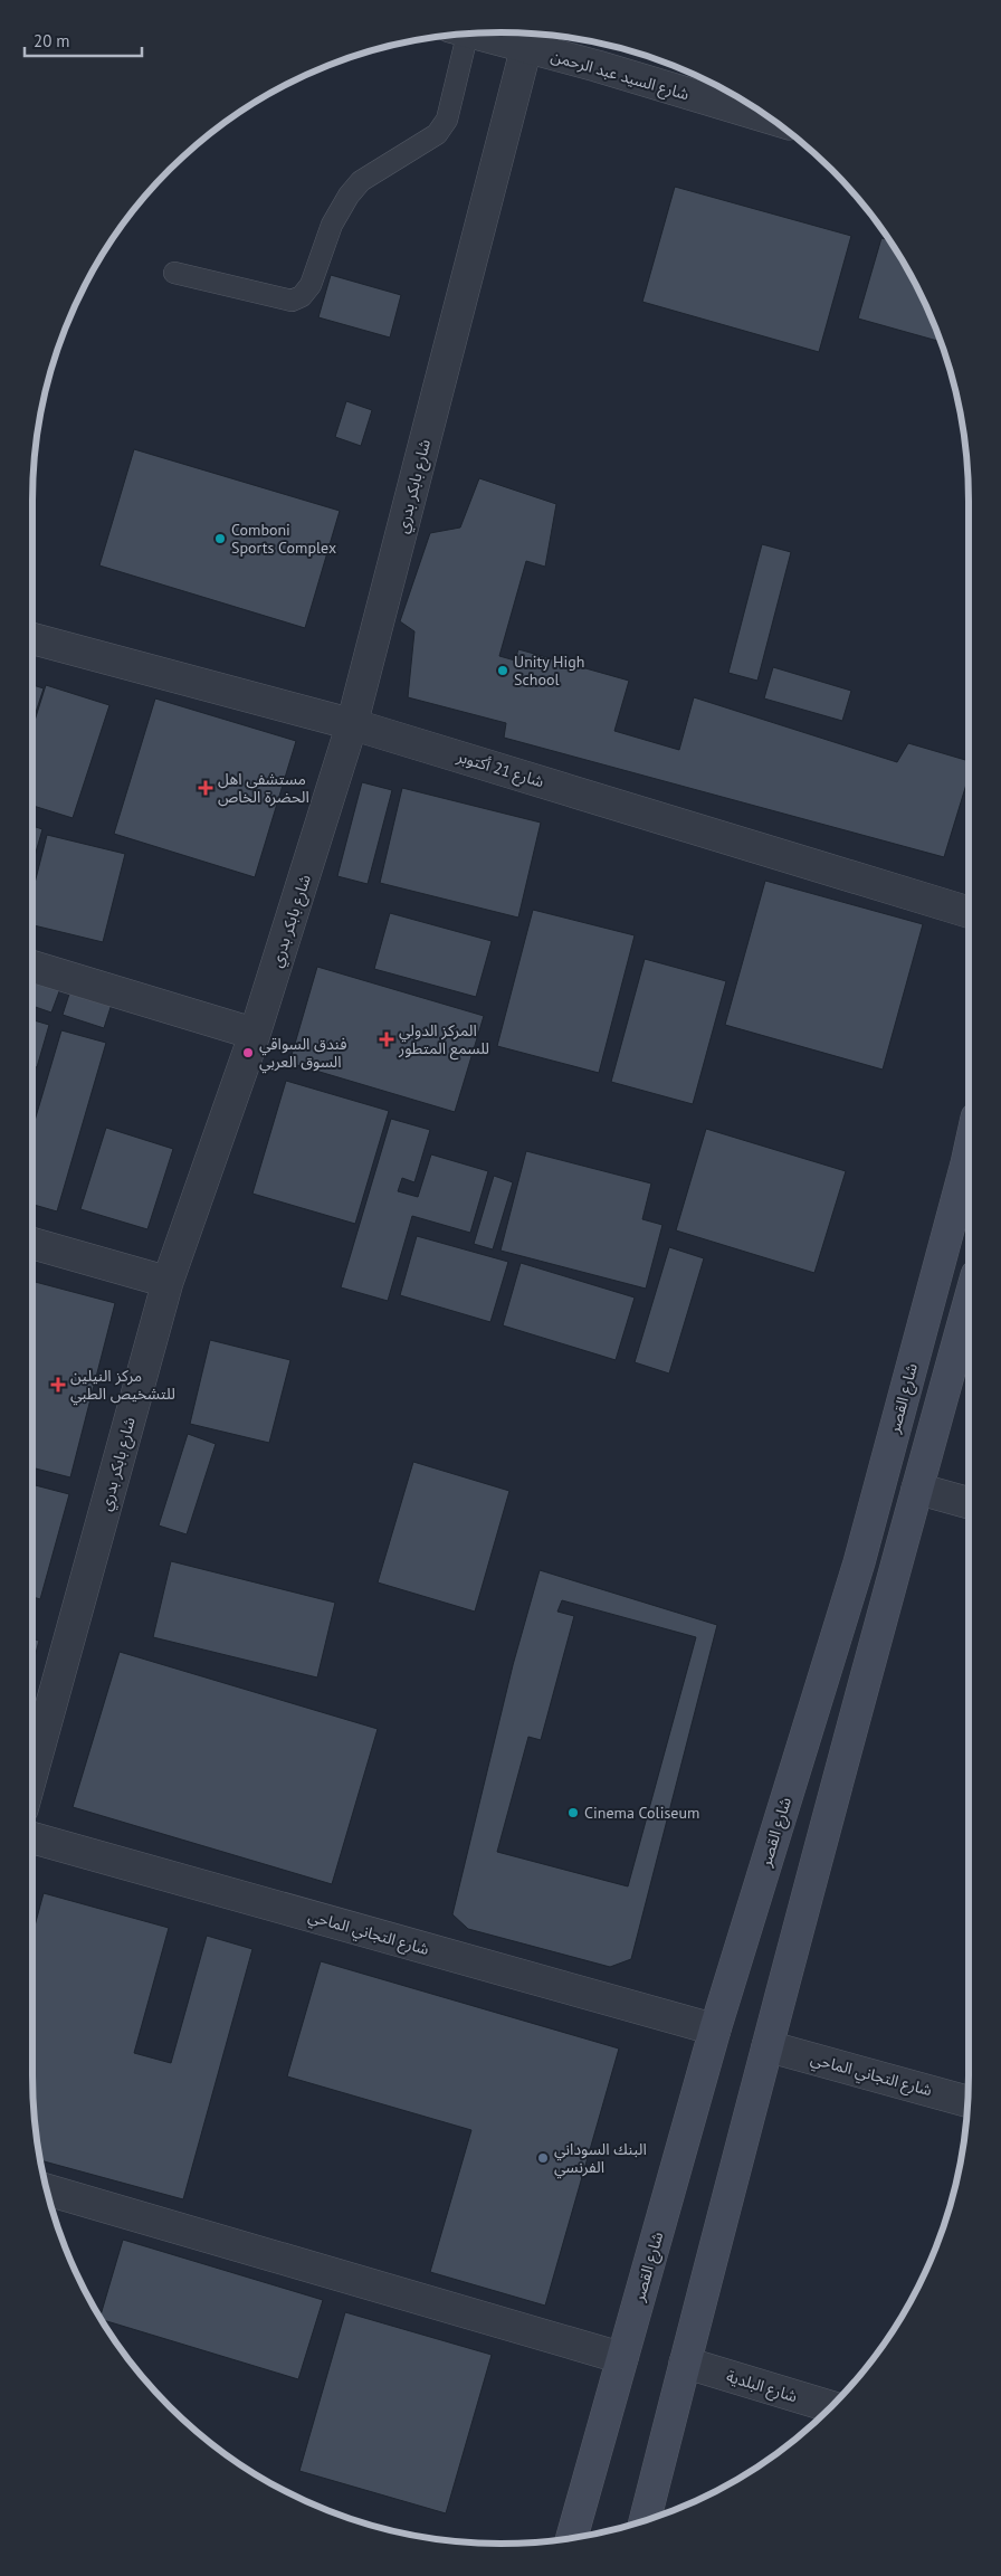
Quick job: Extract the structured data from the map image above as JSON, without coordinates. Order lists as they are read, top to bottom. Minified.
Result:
{"streets":{"main road":["شارع القصر"],"street":["شارع السيد عبد الرحمن","شارع بابكر بدري","شارع 21 أكتوبر","شارع التجاني الماحي","شارع البلدية"]},"crossings":[["شارع السيد عبد الرحمن","شارع بابكر بدري"],["شارع بابكر بدري","شارع 21 أكتوبر"],["شارع القصر","شارع التجاني الماحي"]],"places":{"other":["Comboni Sports Complex","Unity High School","فندق السواقي السوق العربي","Cinema Coliseum","البنك السوداني الفرنسي"],"health":["مستشفى اهل الحضرة الخاص","المركز الدولي للسمع المتطور","مركز النيلين للتشخيص الطبي"]},"scale_bar":"20 m"}
